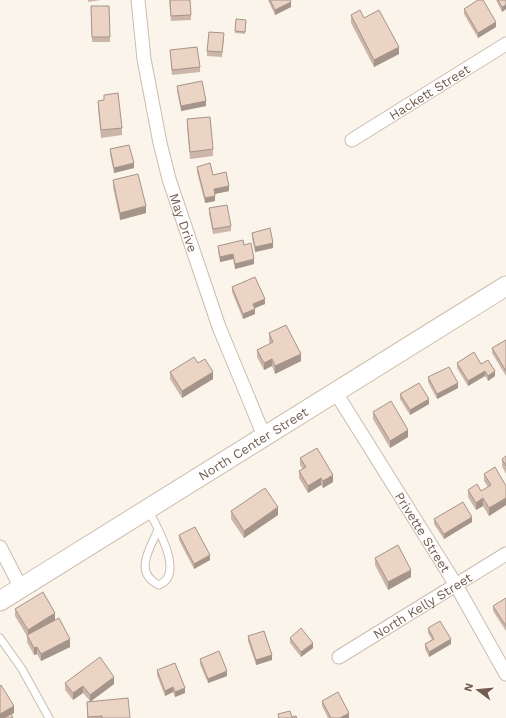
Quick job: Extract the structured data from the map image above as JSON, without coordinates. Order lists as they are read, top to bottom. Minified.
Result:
{"streets":{"main road":["North Center Street"],"street":["Hackett Street","May Drive","Privette Street","North Kelly Street"]},"crossings":[["May Drive","North Center Street"],["North Center Street","Privette Street"],["Privette Street","North Kelly Street"]],"north":"left"}
